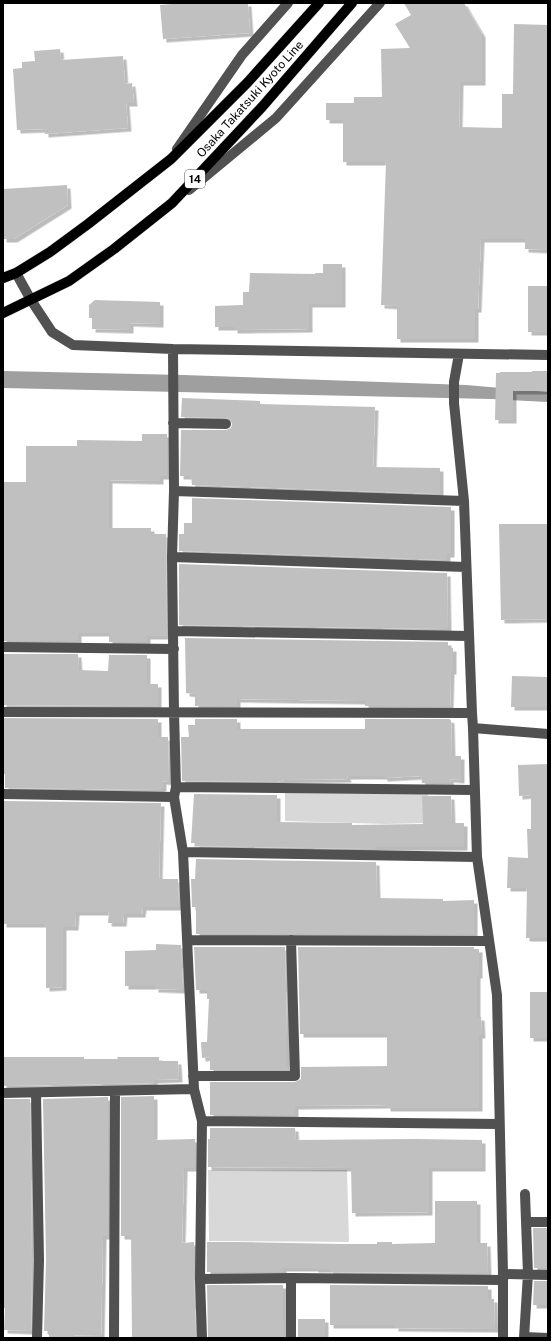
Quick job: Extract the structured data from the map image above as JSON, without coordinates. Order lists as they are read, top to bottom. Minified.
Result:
{"streets":{"main road":["Osaka Takatsuki Kyoto Line","14"]}}
